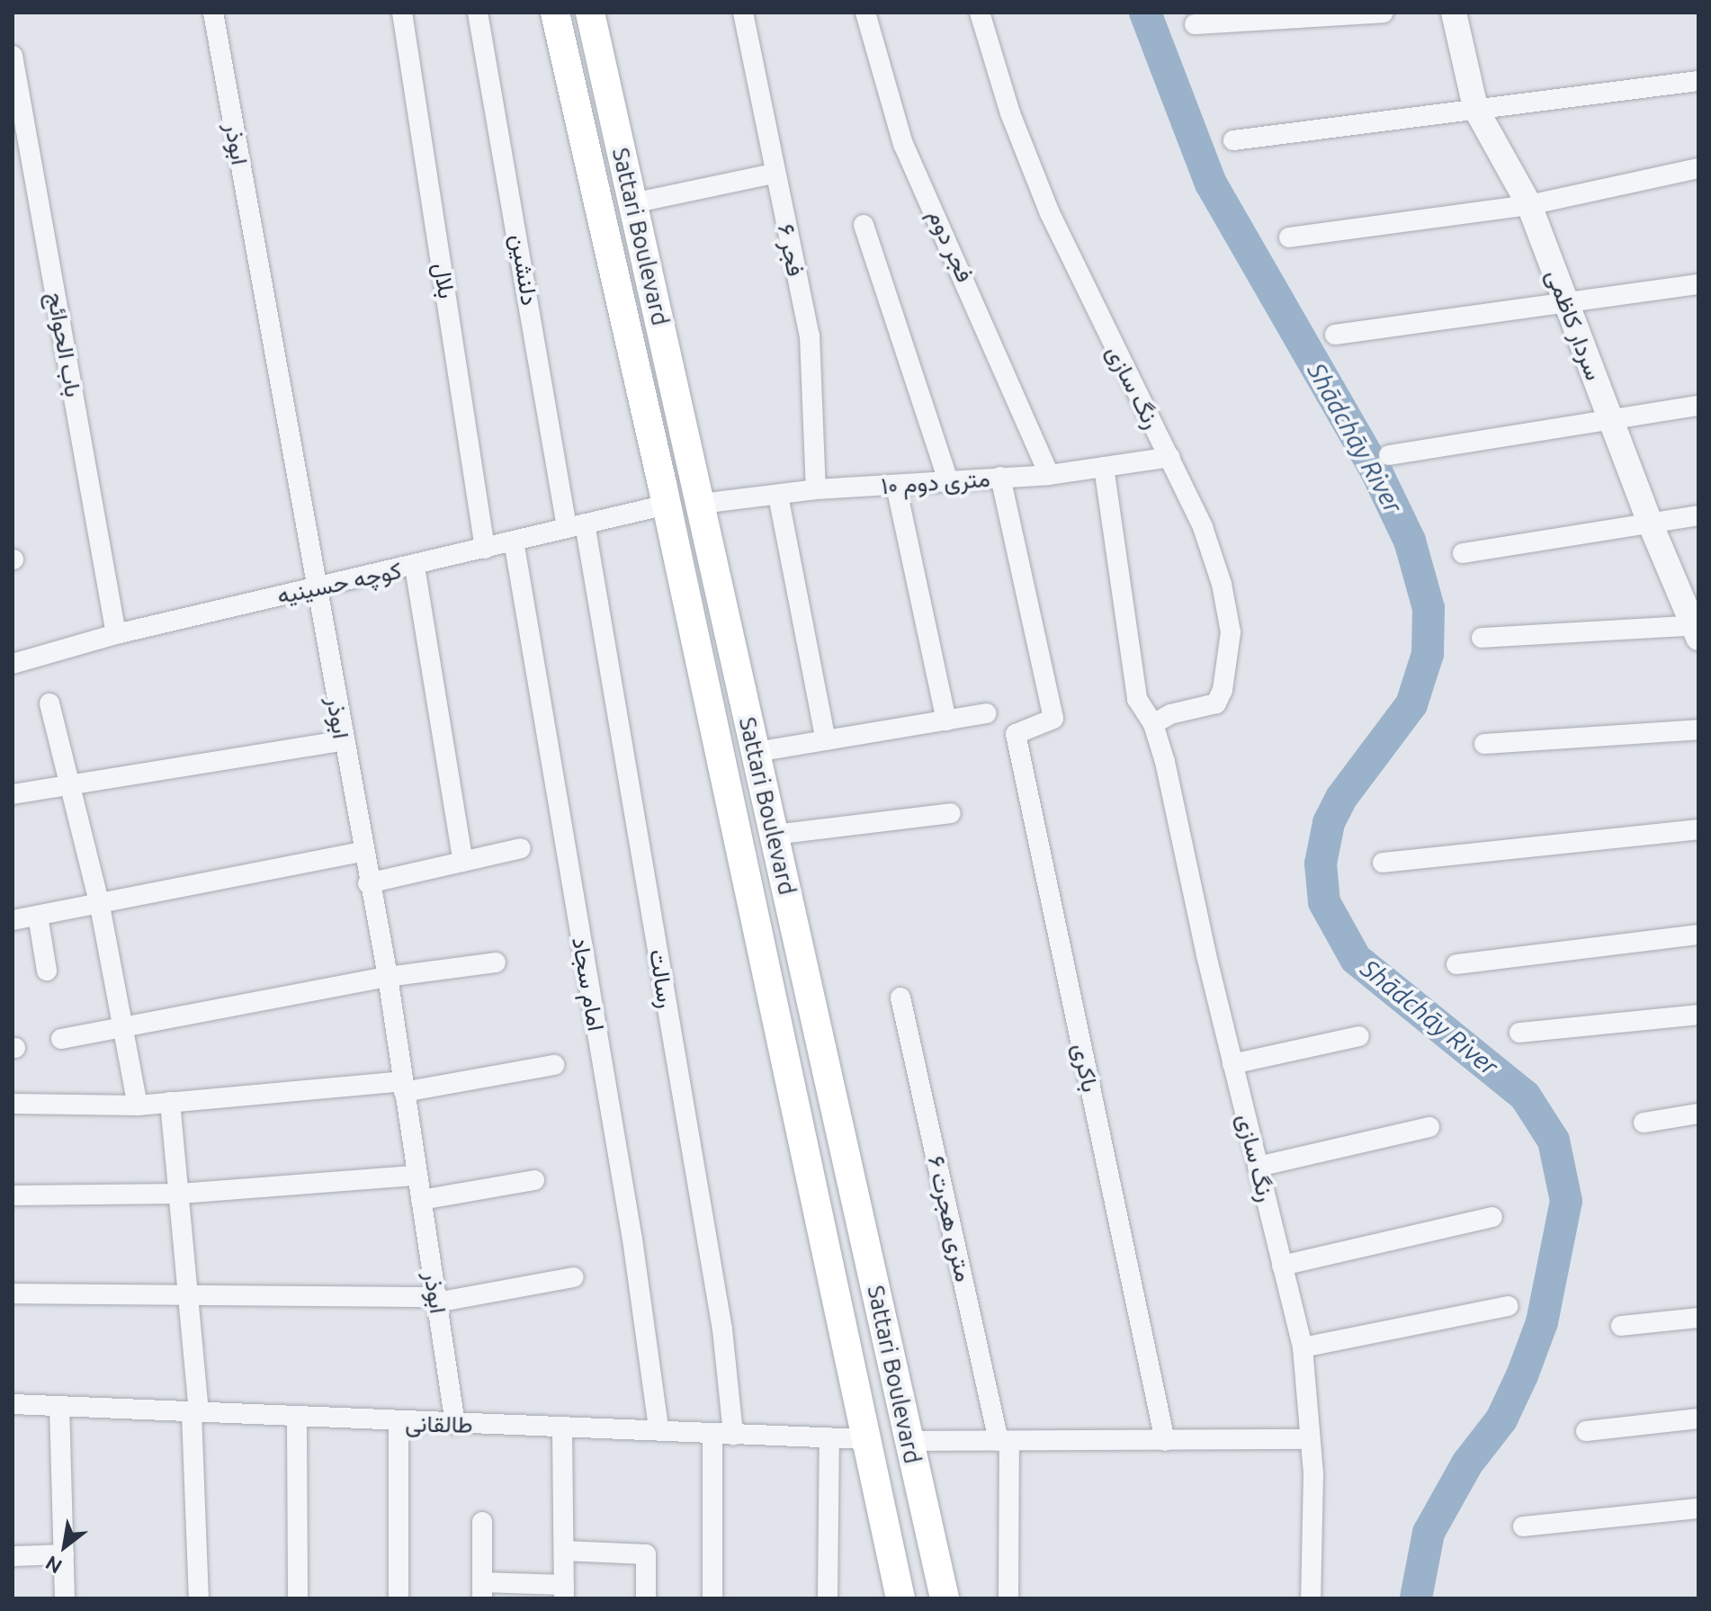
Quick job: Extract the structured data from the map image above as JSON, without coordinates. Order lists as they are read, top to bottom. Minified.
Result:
{"streets":{"main road":["Sattari Boulevard"],"street":["ابوذر","فجر دوم","فجر ۶","دلنشین","بلال","سردار کاظمی","باب الحوائج","رنگ سازی","۱۰ متری دوم","کوچه حسینیه","رسالت","امام سجاد","باکری","۶ متری هجرت","طالقانی"]},"crossings":[["ابوذر","کوچه حسینیه"],["ابوذر","طالقانی"],["Sattari Boulevard","۱۰ متری دوم"],["Sattari Boulevard","کوچه حسینیه"],["Sattari Boulevard","طالقانی"],["فجر دوم","۱۰ متری دوم"],["فجر ۶","۱۰ متری دوم"],["دلنشین","کوچه حسینیه"],["دلنشین","رسالت"],["بلال","کوچه حسینیه"],["باب الحوائج","کوچه حسینیه"],["رنگ سازی","۱۰ متری دوم"],["۱۰ متری دوم","باکری"],["کوچه حسینیه","رسالت"],["کوچه حسینیه","امام سجاد"],["رسالت","طالقانی"],["امام سجاد","طالقانی"]],"water":["Shādchāy River"],"north":"bottom left"}
